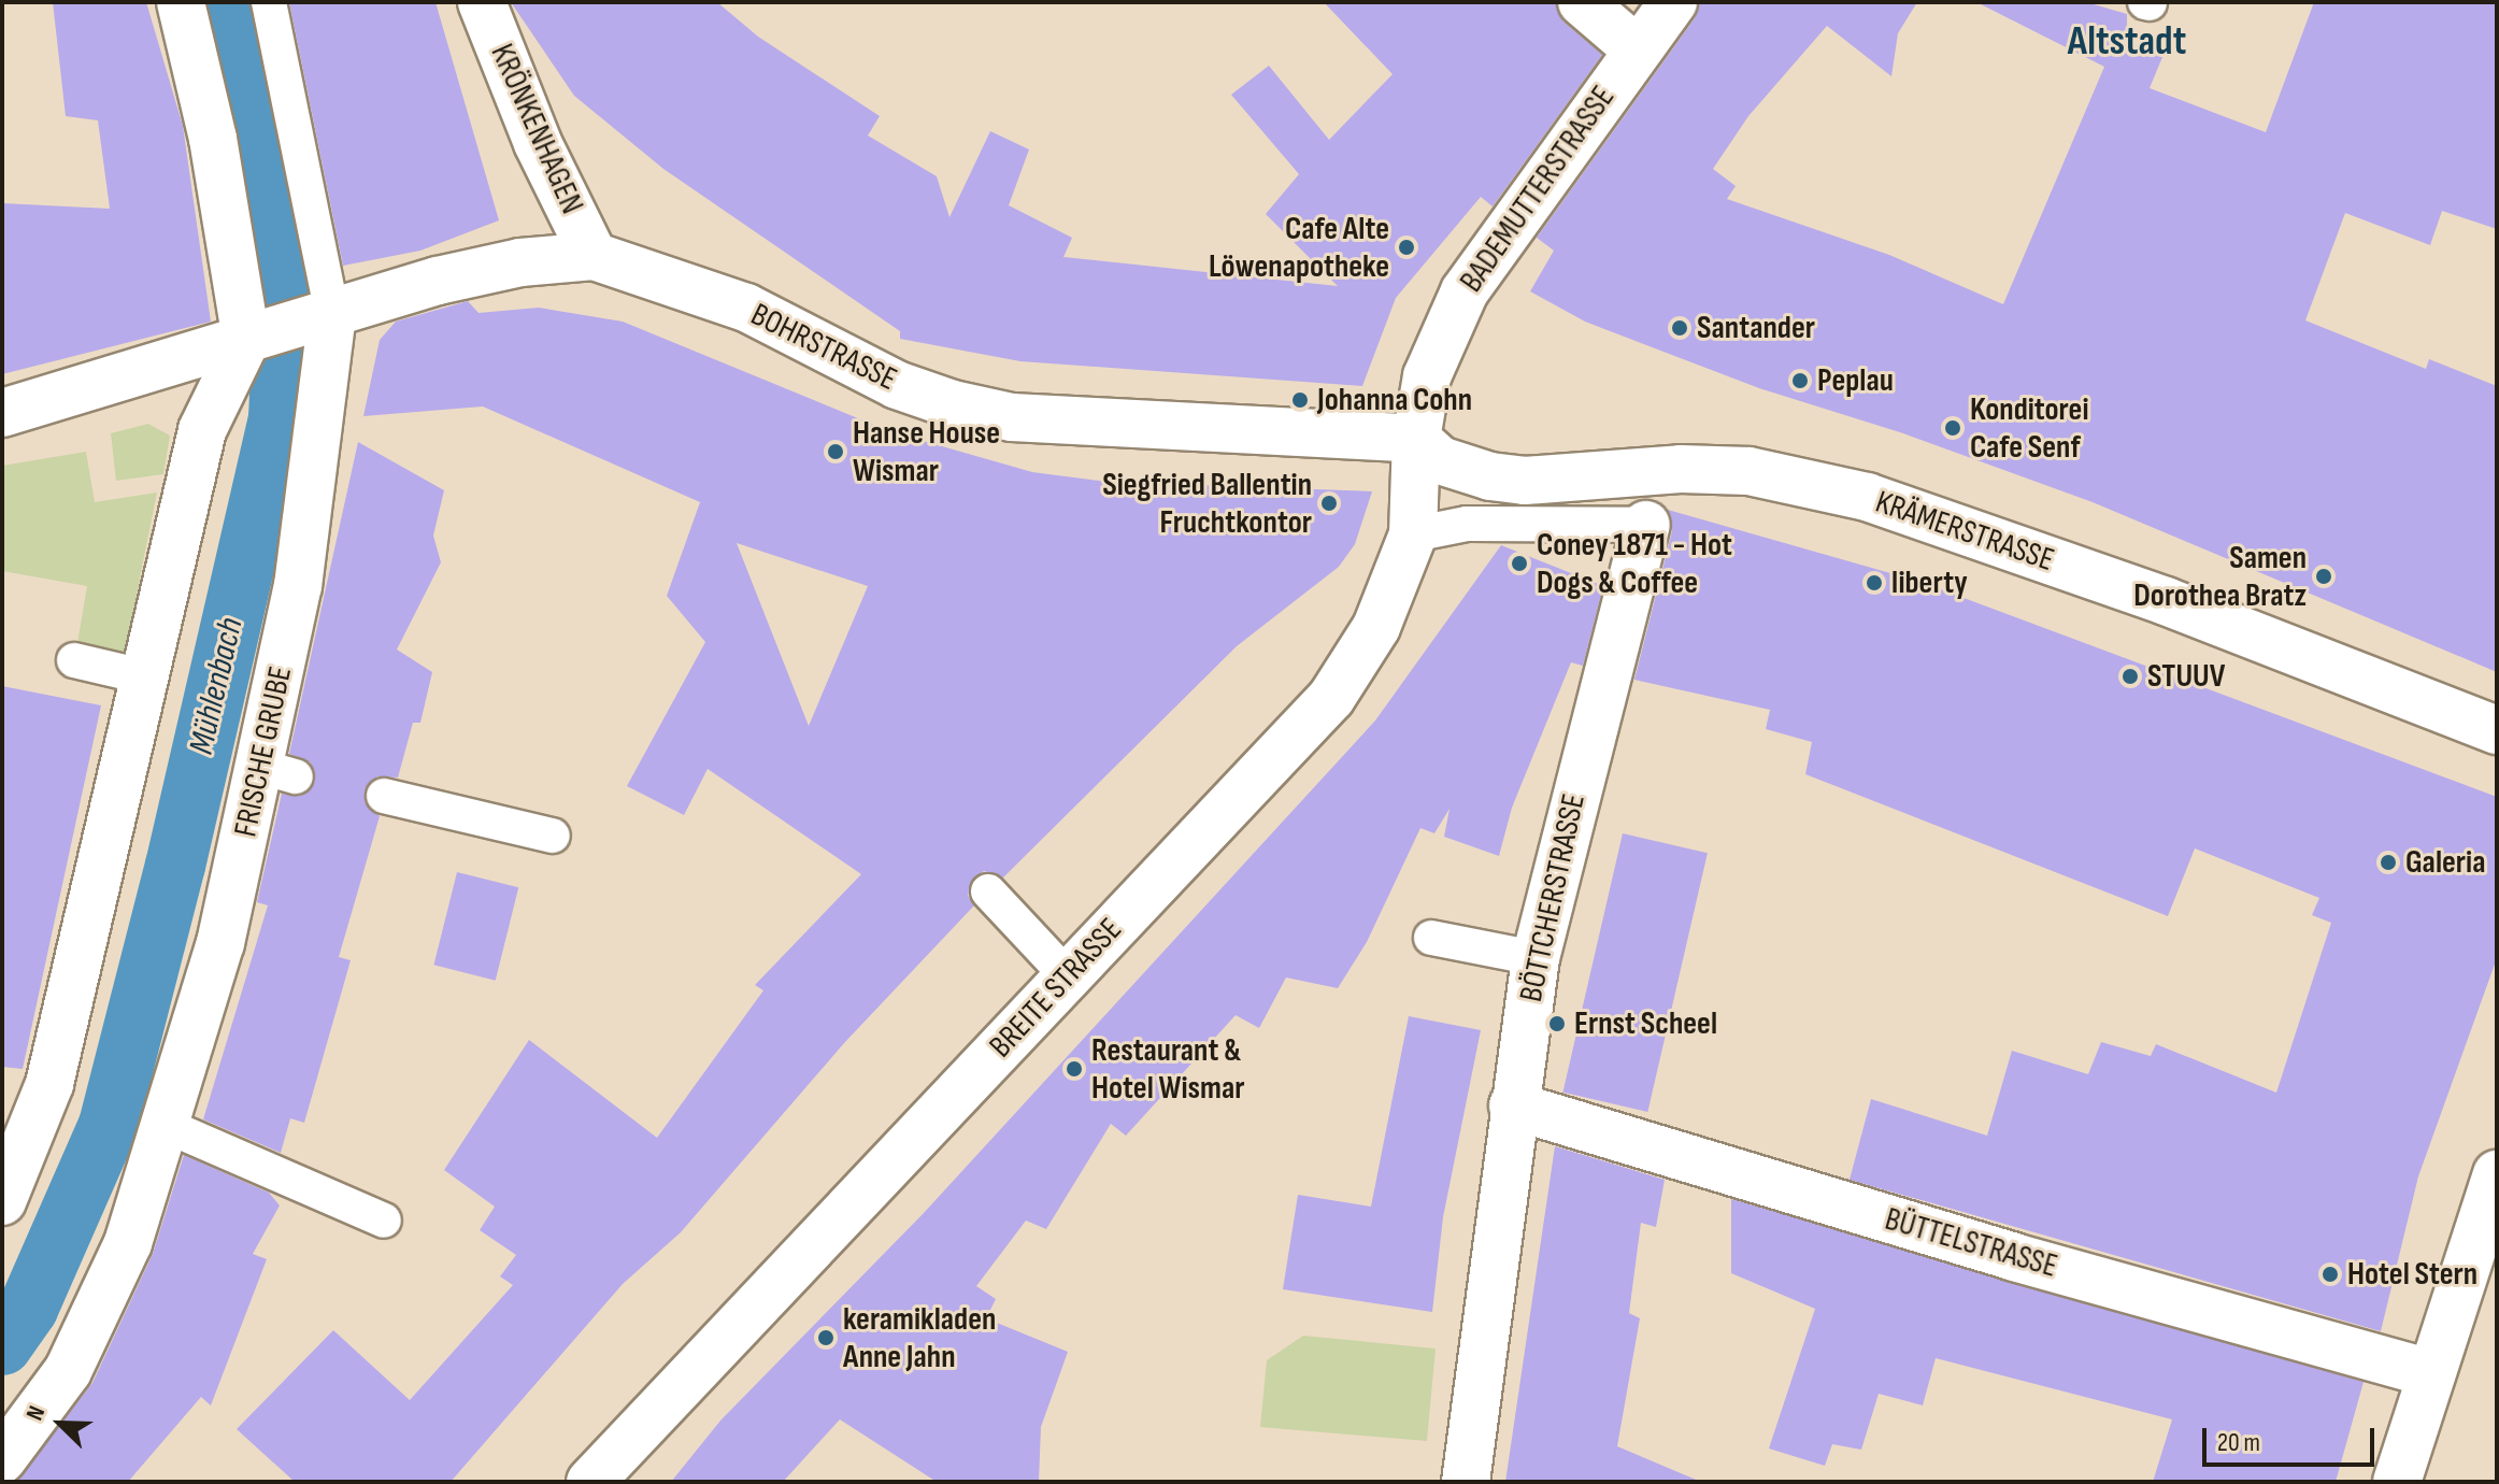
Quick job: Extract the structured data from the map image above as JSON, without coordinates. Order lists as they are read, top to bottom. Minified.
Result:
{"streets":{"street":["KRÖNKENHAGEN","BADEMUTTERSTRASSE","BOHRSTRASSE","KRÄMERSTRASSE","FRISCHE GRUBE","BÖTTCHERSTRASSE","BREITE STRASSE","BÜTTELSTRASSE"]},"crossings":[["KRÖNKENHAGEN","BOHRSTRASSE"],["BADEMUTTERSTRASSE","BOHRSTRASSE"],["BADEMUTTERSTRASSE","KRÄMERSTRASSE"],["BADEMUTTERSTRASSE","BREITE STRASSE"],["BOHRSTRASSE","KRÄMERSTRASSE"],["BOHRSTRASSE","FRISCHE GRUBE"],["BOHRSTRASSE","BREITE STRASSE"],["KRÄMERSTRASSE","BREITE STRASSE"],["BÖTTCHERSTRASSE","BÜTTELSTRASSE"]],"districts":["Altstadt"],"water":["Mühlenbach"],"places":["Cafe Alte Löwenapotheke","Santander","Peplau","Johanna Cohn","Konditorei Cafe Senf","Hanse House Wismar","Siegfried Ballentin Fruchtkontor","Coney 1871 - Hot Dogs & Coffee","Samen Dorothea Bratz","liberty","STUUV","Galeria","Ernst Scheel","Restaurant & Hotel Wismar","Hotel Stern","keramikladen Anne Jahn"],"scale_bar":"20 m","north":"top left"}
